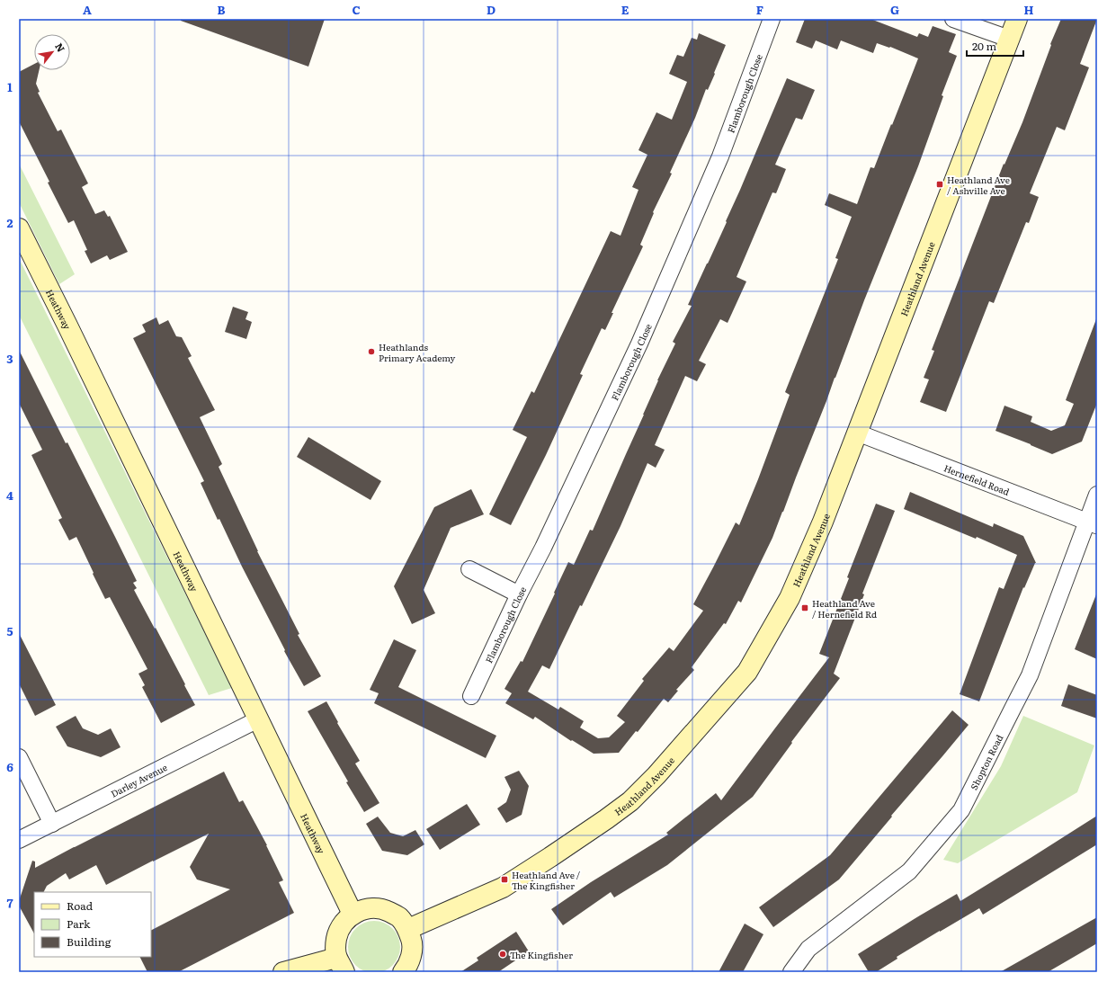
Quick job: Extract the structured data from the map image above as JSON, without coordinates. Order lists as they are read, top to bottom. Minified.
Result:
{"streets":{"street":["Flamborough Close","Heathland Avenue","Heathway","Hernefield Road","Shopton Road","Darley Avenue"]},"crossings":[["Heathland Avenue","Hernefield Road"],["Heathway","Darley Avenue"],["Hernefield Road","Shopton Road"]],"places":{"transit":["Heathland Ave / Ashville Ave","Heathland Ave / Hernefield Rd","Heathland Ave / The Kingfisher"],"other":["Heathlands Primary Academy","The Kingfisher"]},"legend":["Road","Park","Building"],"scale_bar":"20 m","north":"top right","grid":{"columns":["A","B","C","D","E","F","G","H"],"rows":["1","2","3","4","5","6","7"]}}
